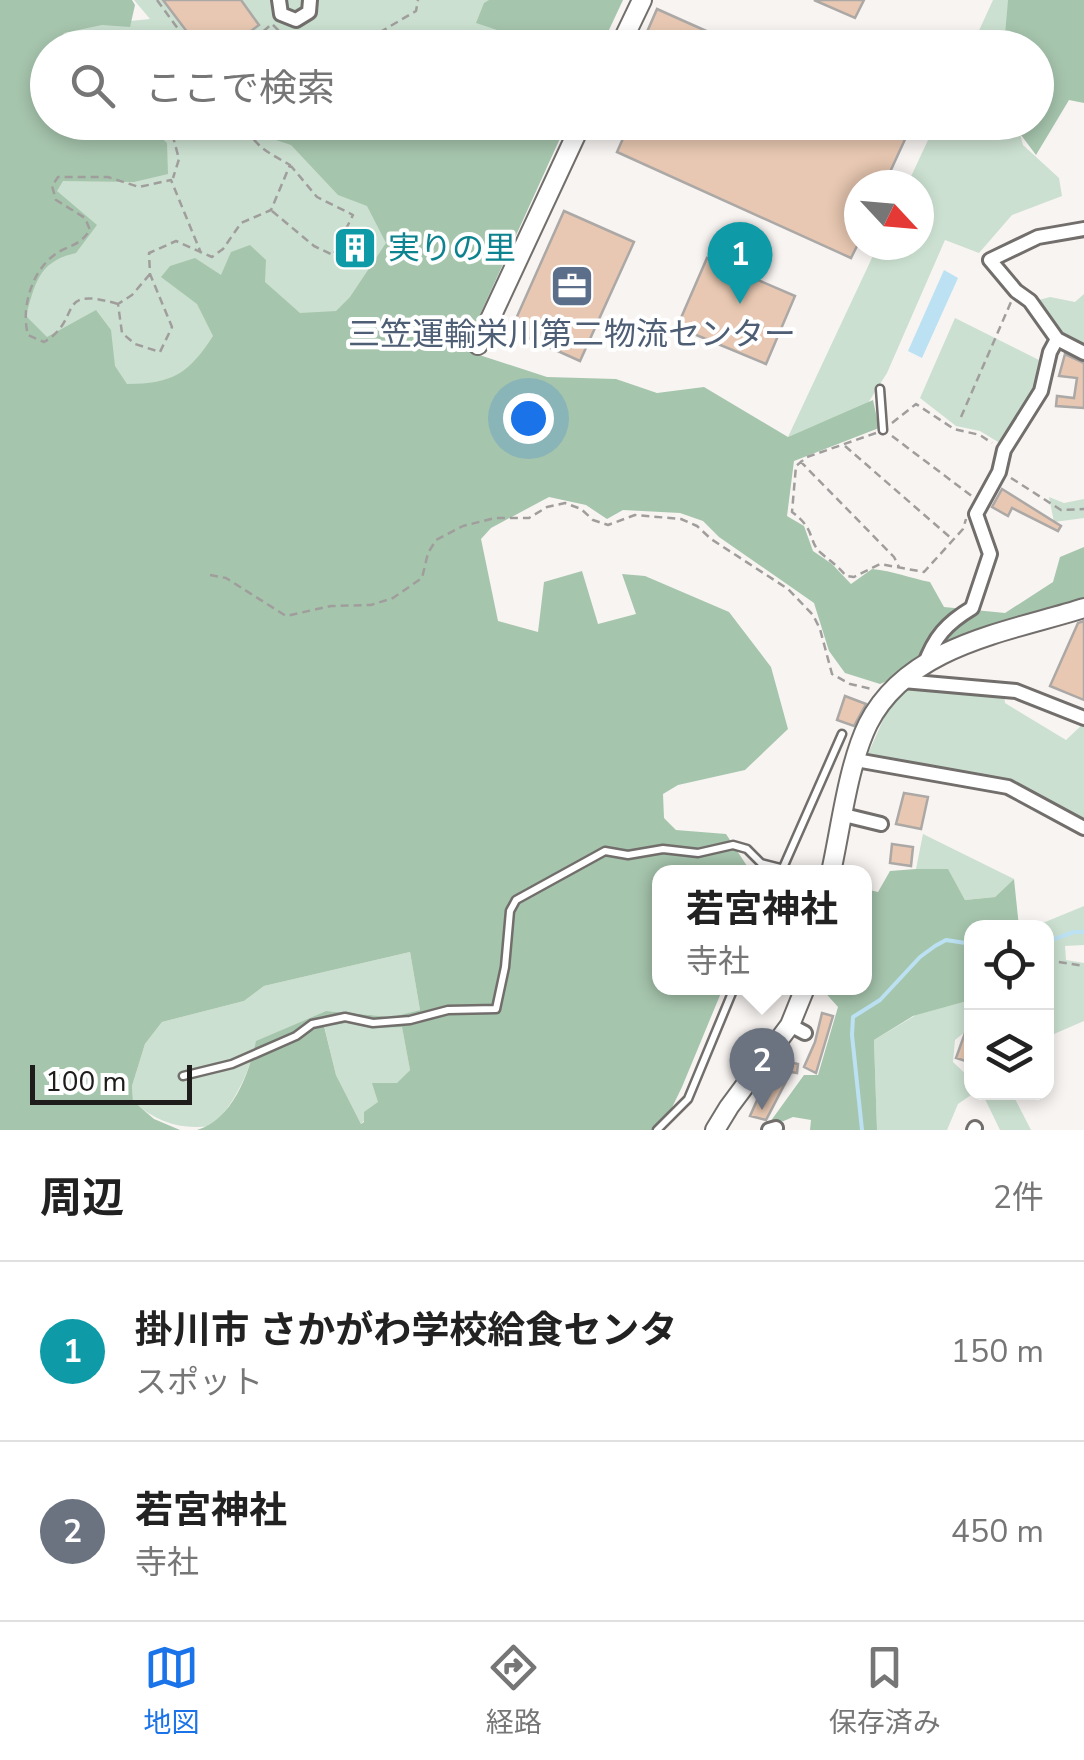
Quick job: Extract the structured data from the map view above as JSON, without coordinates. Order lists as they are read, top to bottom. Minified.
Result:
{"places":{"building":["実りの里"],"office":["三笠運輸栄川第二物流センター"]},"scale_bar":"100 m","north":"bottom right","page":{"search":"ここで検索","pins":["1","2"],"popup":["若宮神社","寺社"],"scale":"100 m","heading":["周辺","2件"],"list":[{"mark":"1","name":"掛川市 さかがわ学校給食センタ","note":"スポット","value":"150 m"},{"mark":"2","name":"若宮神社","note":"寺社","value":"450 m"}],"nav":["地図","経路","保存済み"]}}
